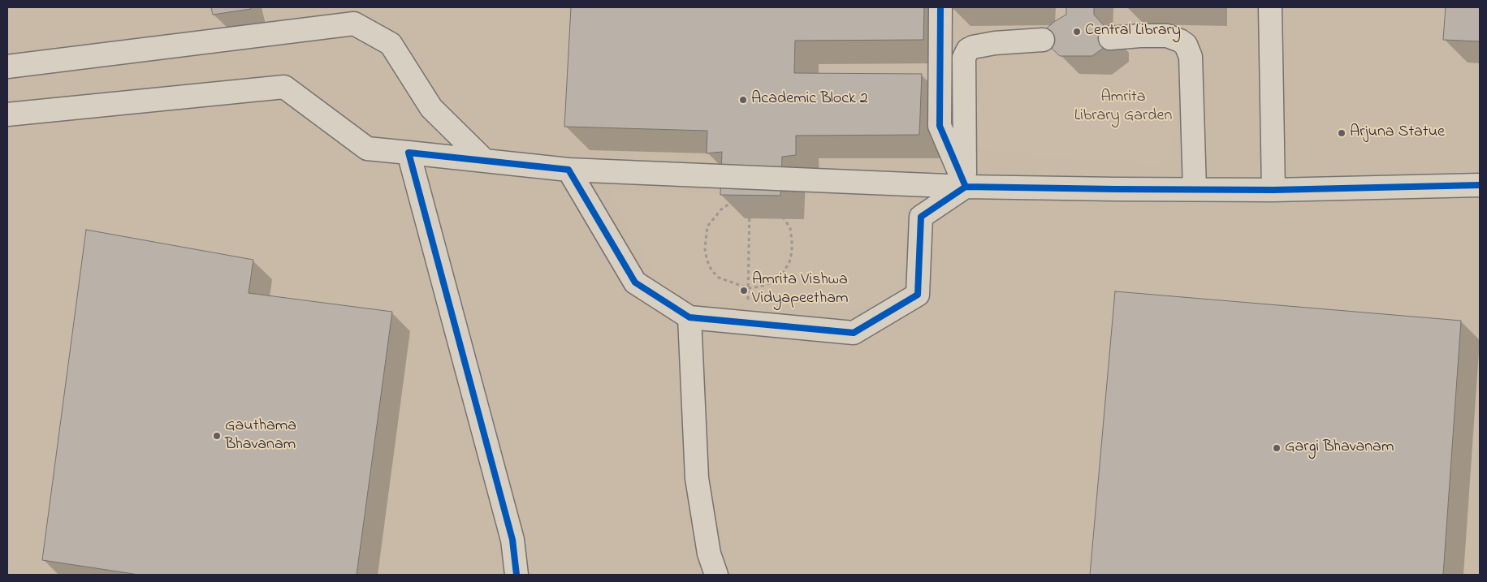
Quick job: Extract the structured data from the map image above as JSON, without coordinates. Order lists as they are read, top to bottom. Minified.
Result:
{"parks":["Amrita Library Garden"],"places":["Central Library","Academic Block 2","Arjuna Statue","Amrita Vishwa Vidyapeetham","Gauthama Bhavanam","Gargi Bhavanam"]}
